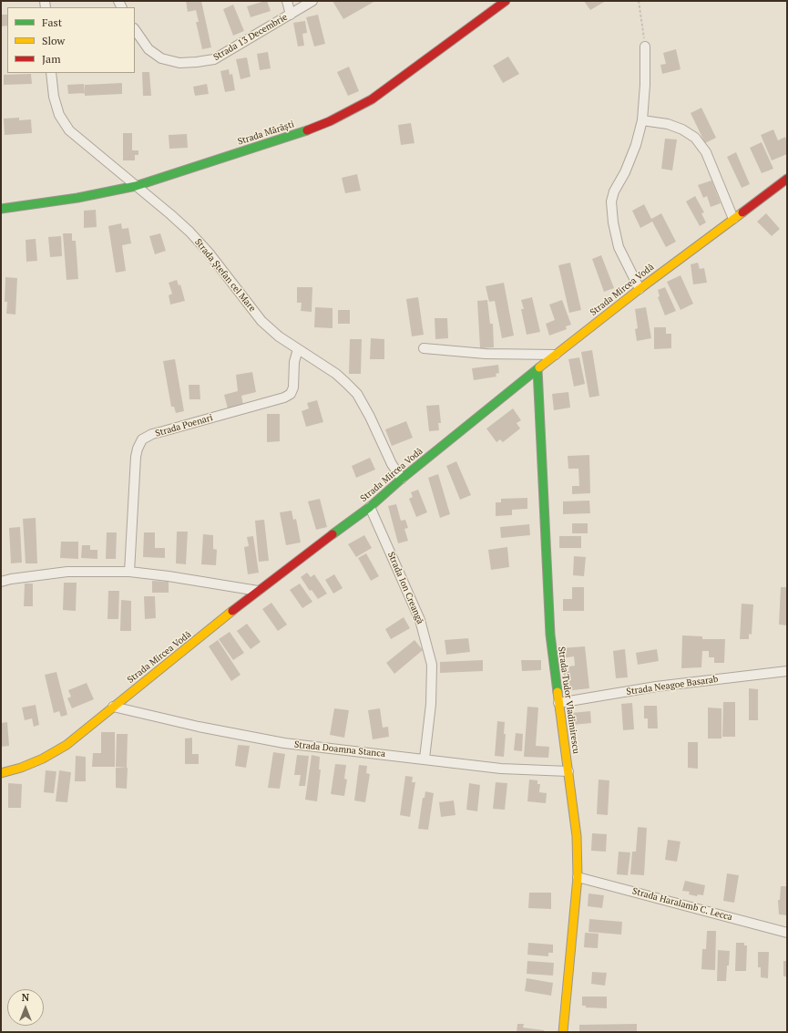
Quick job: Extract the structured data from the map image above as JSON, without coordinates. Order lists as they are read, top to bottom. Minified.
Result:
{"streets":{"street":["Strada 13 Decembrie","Strada Mărăști","Strada Ștefan cel Mare","Strada Mircea Vodă","Strada Poenari","Strada Ion Creangă","Strada Neagoe Basarab","Strada Tudor Vladimirescu","Strada Doamna Stanca","Strada Haralamb C. Lecca"]},"crossings":[["Strada Mărăști","Strada Ștefan cel Mare"],["Strada Ștefan cel Mare","Strada Mircea Vodă"],["Strada Ștefan cel Mare","Strada Poenari"],["Strada Mircea Vodă","Strada Ion Creangă"],["Strada Mircea Vodă","Strada Tudor Vladimirescu"],["Strada Mircea Vodă","Strada Doamna Stanca"],["Strada Ion Creangă","Strada Doamna Stanca"],["Strada Neagoe Basarab","Strada Tudor Vladimirescu"],["Strada Tudor Vladimirescu","Strada Doamna Stanca"],["Strada Tudor Vladimirescu","Strada Haralamb C. Lecca"]],"legend":["Fast","Slow","Jam"],"north":"top"}
